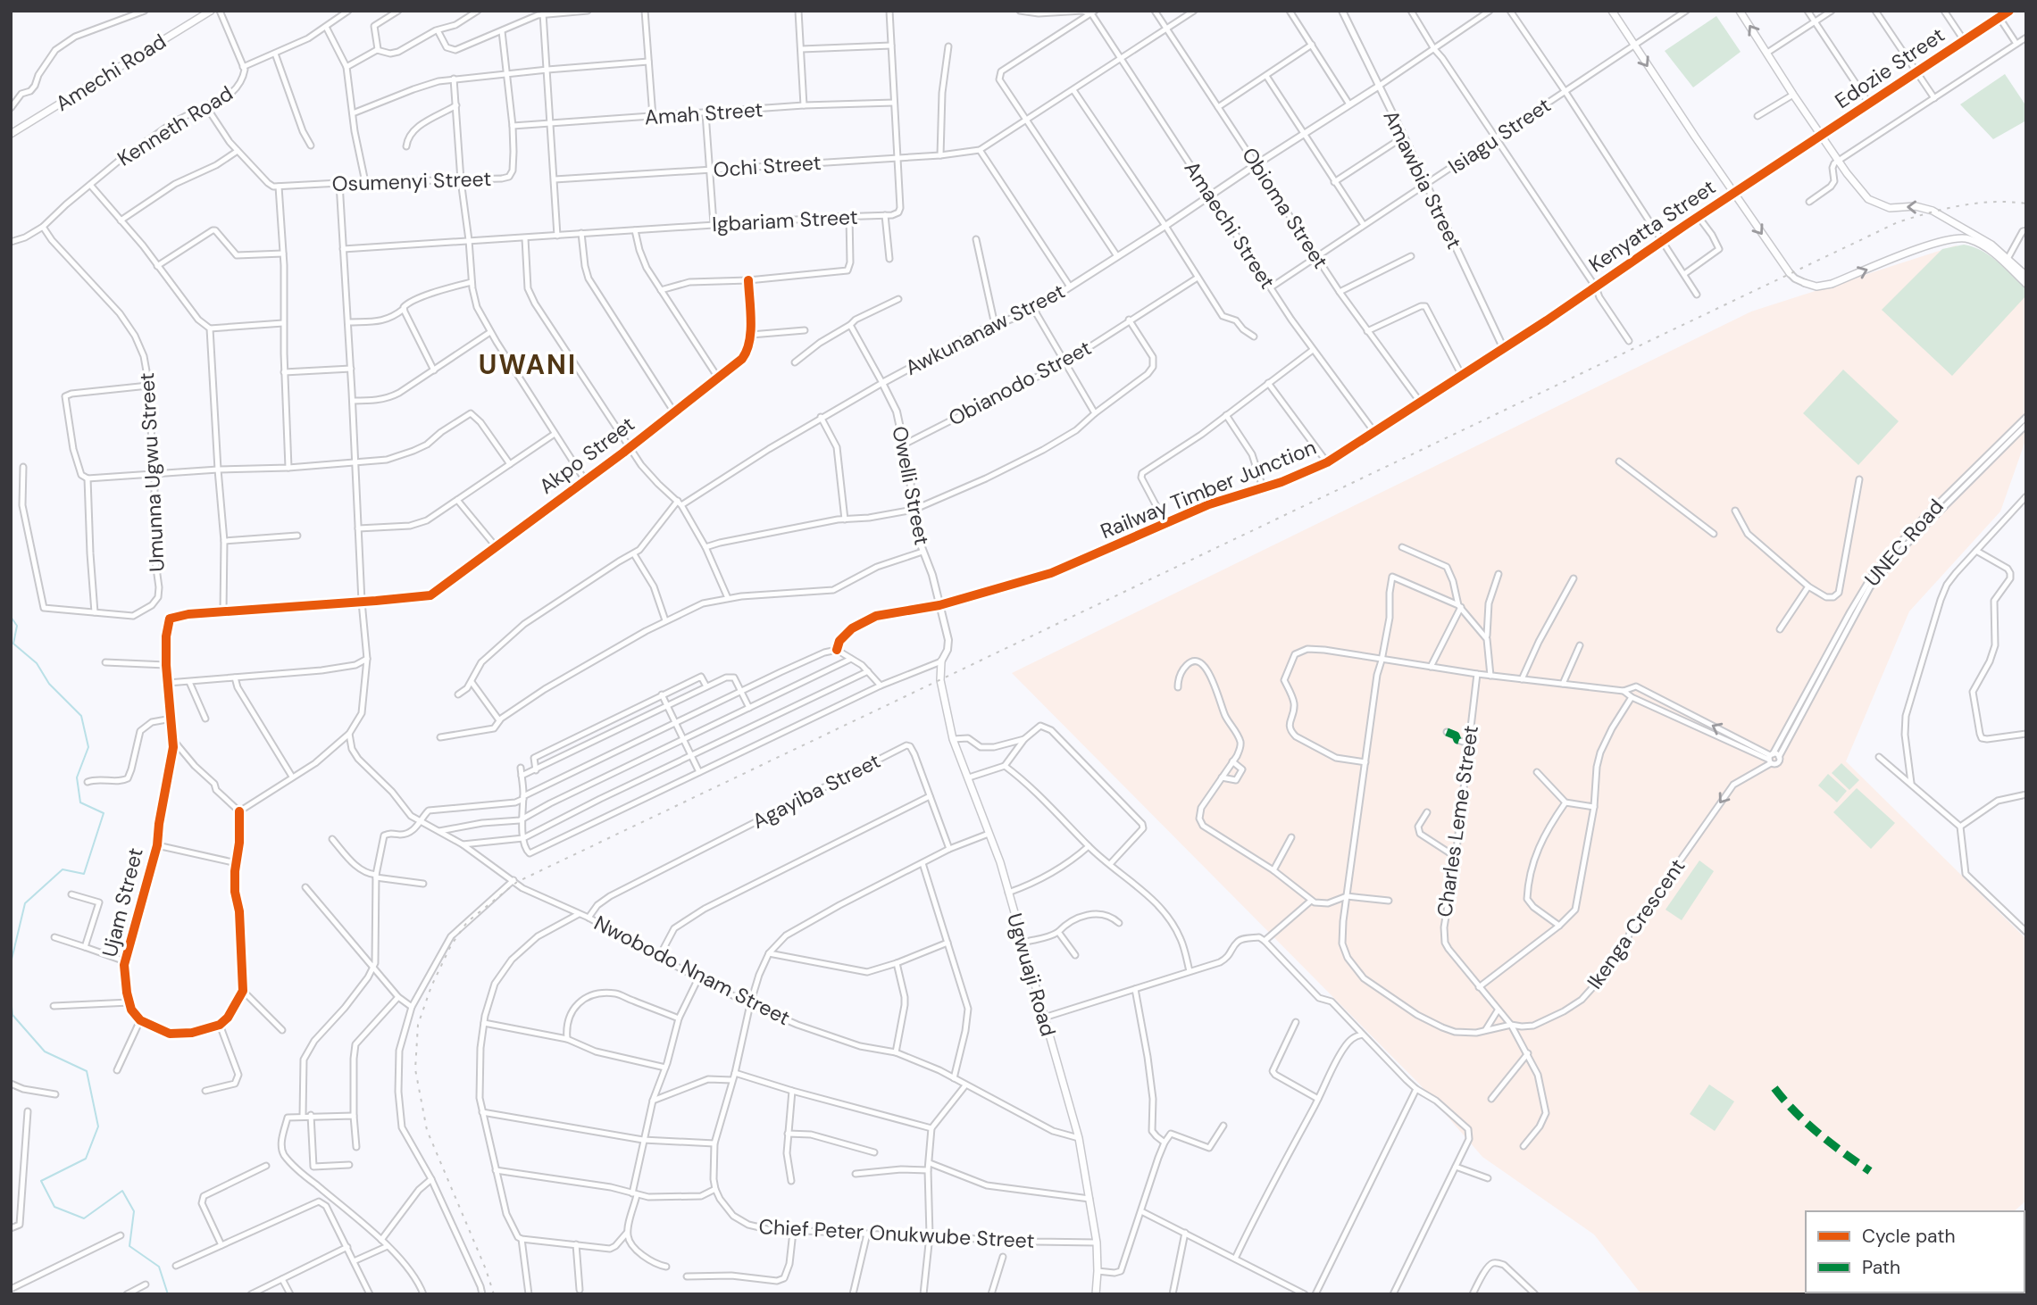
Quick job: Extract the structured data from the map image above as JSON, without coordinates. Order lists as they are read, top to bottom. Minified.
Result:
{"streets":{"main road":["Amechi Road","Ugwuaji Road"],"street":["Edozie Street","Amah Street","Kenneth Road","Isiagu Street","Ochi Street","Amawbia Street","Osumenyi Street","Obioma Street","Igbariam Street","Amaechi Street","Kenyatta Street","Awkunanaw Street","Obianodo Street","Akpo Street","Umunna Ugwu Street","Owelli Street","Railway Timber Junction","UNEC Road","Agayiba Street","Charles Leme Street","Ujam Street","Ikenga Crescent","Nwobodo Nnam Street","Chief Peter Onukwube Street"]},"crossings":[["Edozie Street","Kenyatta Street"],["Amah Street","Osumenyi Street"],["Amah Street","Igbariam Street"],["Kenneth Road","Umunna Ugwu Street"],["Isiagu Street","Amawbia Street"],["Isiagu Street","Obioma Street"],["Isiagu Street","Amaechi Street"],["Ochi Street","Igbariam Street"],["Amawbia Street","Kenyatta Street"],["Amawbia Street","Awkunanaw Street"],["Amawbia Street","Railway Timber Junction"],["Obioma Street","Awkunanaw Street"],["Obioma Street","Railway Timber Junction"],["Amaechi Street","Awkunanaw Street"],["Amaechi Street","Railway Timber Junction"],["Kenyatta Street","Railway Timber Junction"],["Awkunanaw Street","Owelli Street"],["Obianodo Street","Owelli Street"],["Akpo Street","Ujam Street"],["Owelli Street","Railway Timber Junction"],["Owelli Street","Ugwuaji Road"],["UNEC Road","Ikenga Crescent"],["Agayiba Street","Nwobodo Nnam Street"],["Charles Leme Street","Ikenga Crescent"],["Nwobodo Nnam Street","Ugwuaji Road"],["Ugwuaji Road","Chief Peter Onukwube Street"]],"one_way":["Ikenga Crescent"],"districts":["UWANI"],"legend":["Cycle path","Path"]}
